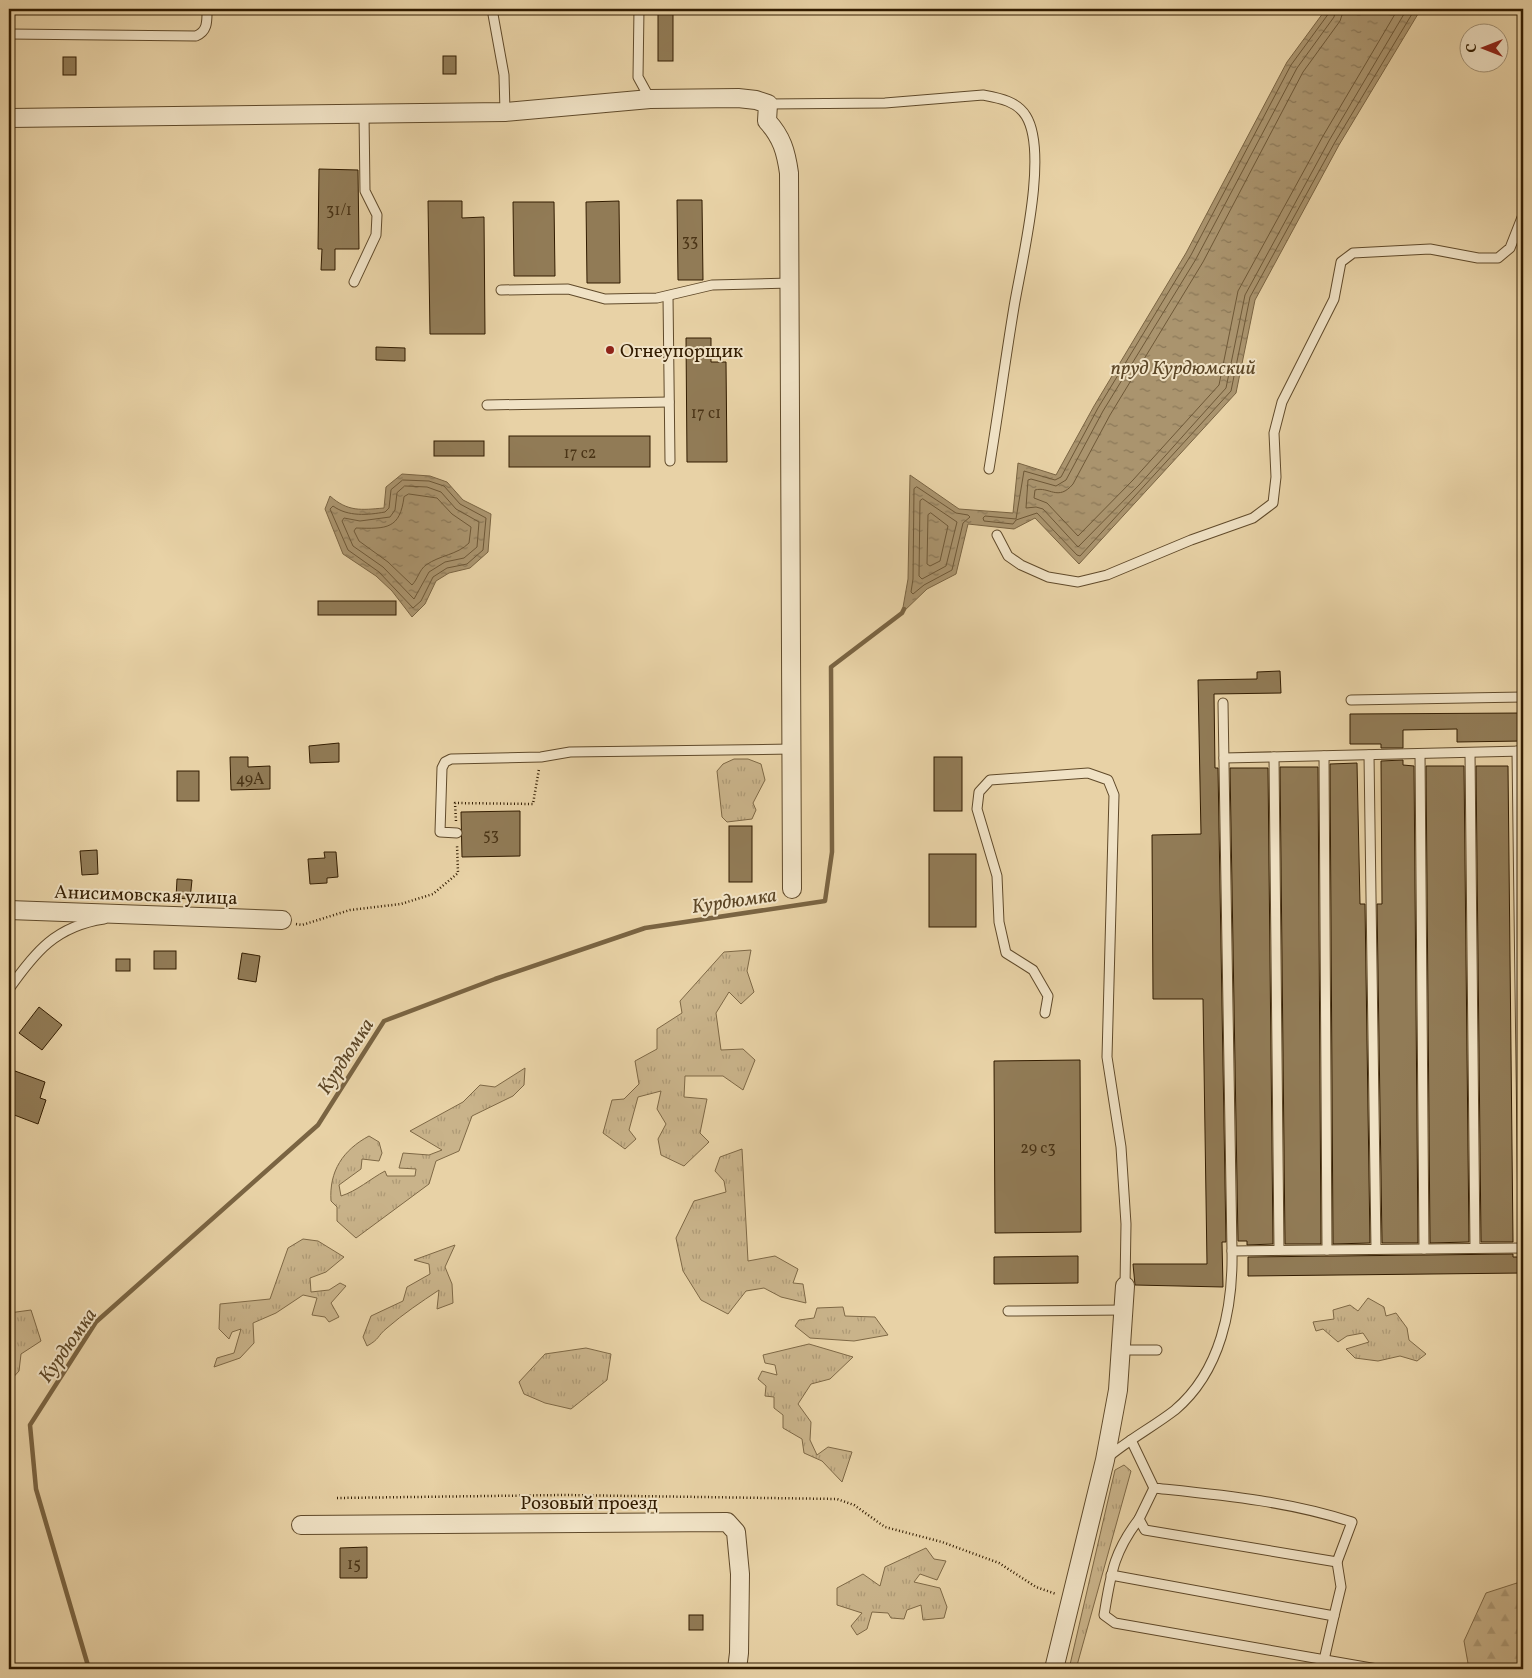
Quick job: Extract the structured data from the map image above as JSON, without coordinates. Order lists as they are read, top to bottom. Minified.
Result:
{"streets":{"street":["Анисимовская улица","Розовый проезд"]},"water":["пруд Курдюмский","Курдюмка"],"places":["Огнеупорщик"],"house_numbers":["31/1","33","17 с1","17 с2","49А","53","29 с3","15"],"north":"left"}
